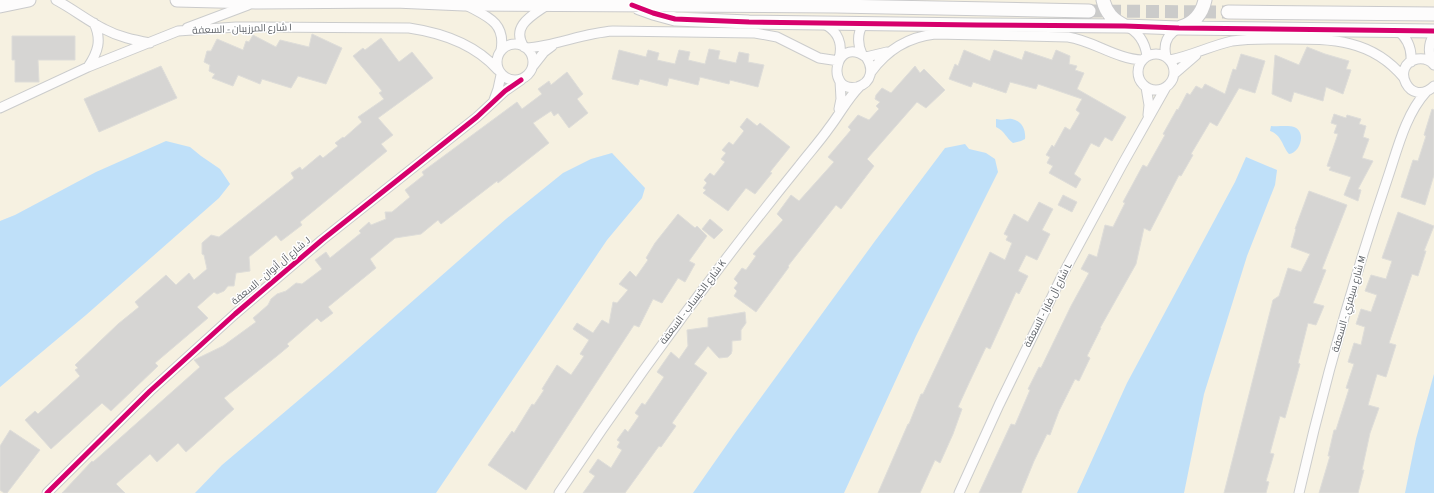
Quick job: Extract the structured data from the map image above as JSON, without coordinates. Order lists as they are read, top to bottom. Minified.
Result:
{"streets":{"street":["شارع المرزيبان - السعفة I","شارع آل أنوان - السعفة J","شارع الخيساب - السعفة K","شارع سيفري - السعفة M","شارع آل فارا - السعفة L"]},"crossings":[["شارع المرزيبان - السعفة I","شارع آل أنوان - السعفة J"]]}
